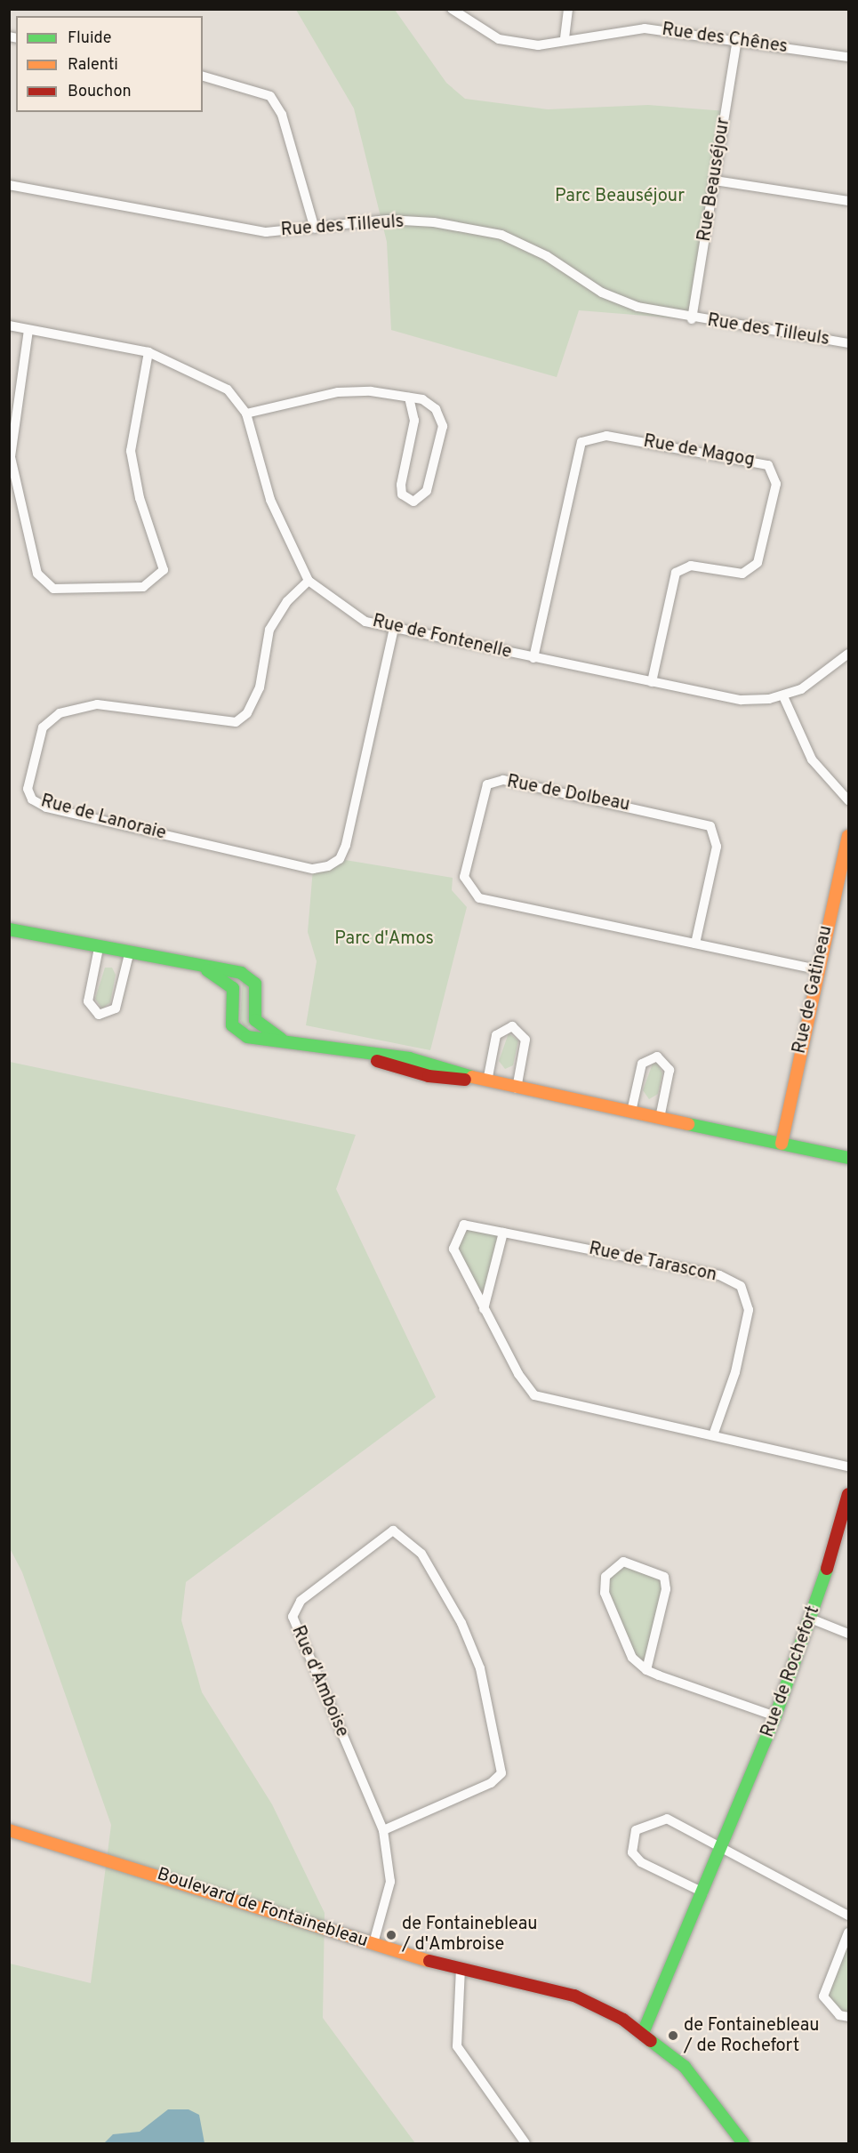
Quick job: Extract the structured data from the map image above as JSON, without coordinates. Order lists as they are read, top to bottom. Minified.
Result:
{"streets":{"street":["Rue des Chênes","Rue Beauséjour","Rue des Tilleuls","Rue de Magog","Rue de Fontenelle","Rue de Dolbeau","Rue de Lanoraie","Rue de Gatineau","Rue de Tarascon","Rue de Rochefort","Rue d'Amboise","Boulevard de Fontainebleau"]},"crossings":[["Rue des Chênes","Rue Beauséjour"],["Rue Beauséjour","Rue des Tilleuls"],["Rue de Magog","Rue de Fontenelle"],["Rue de Fontenelle","Rue de Lanoraie"],["Rue de Dolbeau","Rue de Gatineau"],["Rue de Rochefort","Boulevard de Fontainebleau"],["Rue d'Amboise","Boulevard de Fontainebleau"]],"parks":["Parc Beauséjour","Parc d'Amos"],"places":["de Fontainebleau / d'Ambroise","de Fontainebleau / de Rochefort"],"legend":["Fluide","Ralenti","Bouchon"]}
